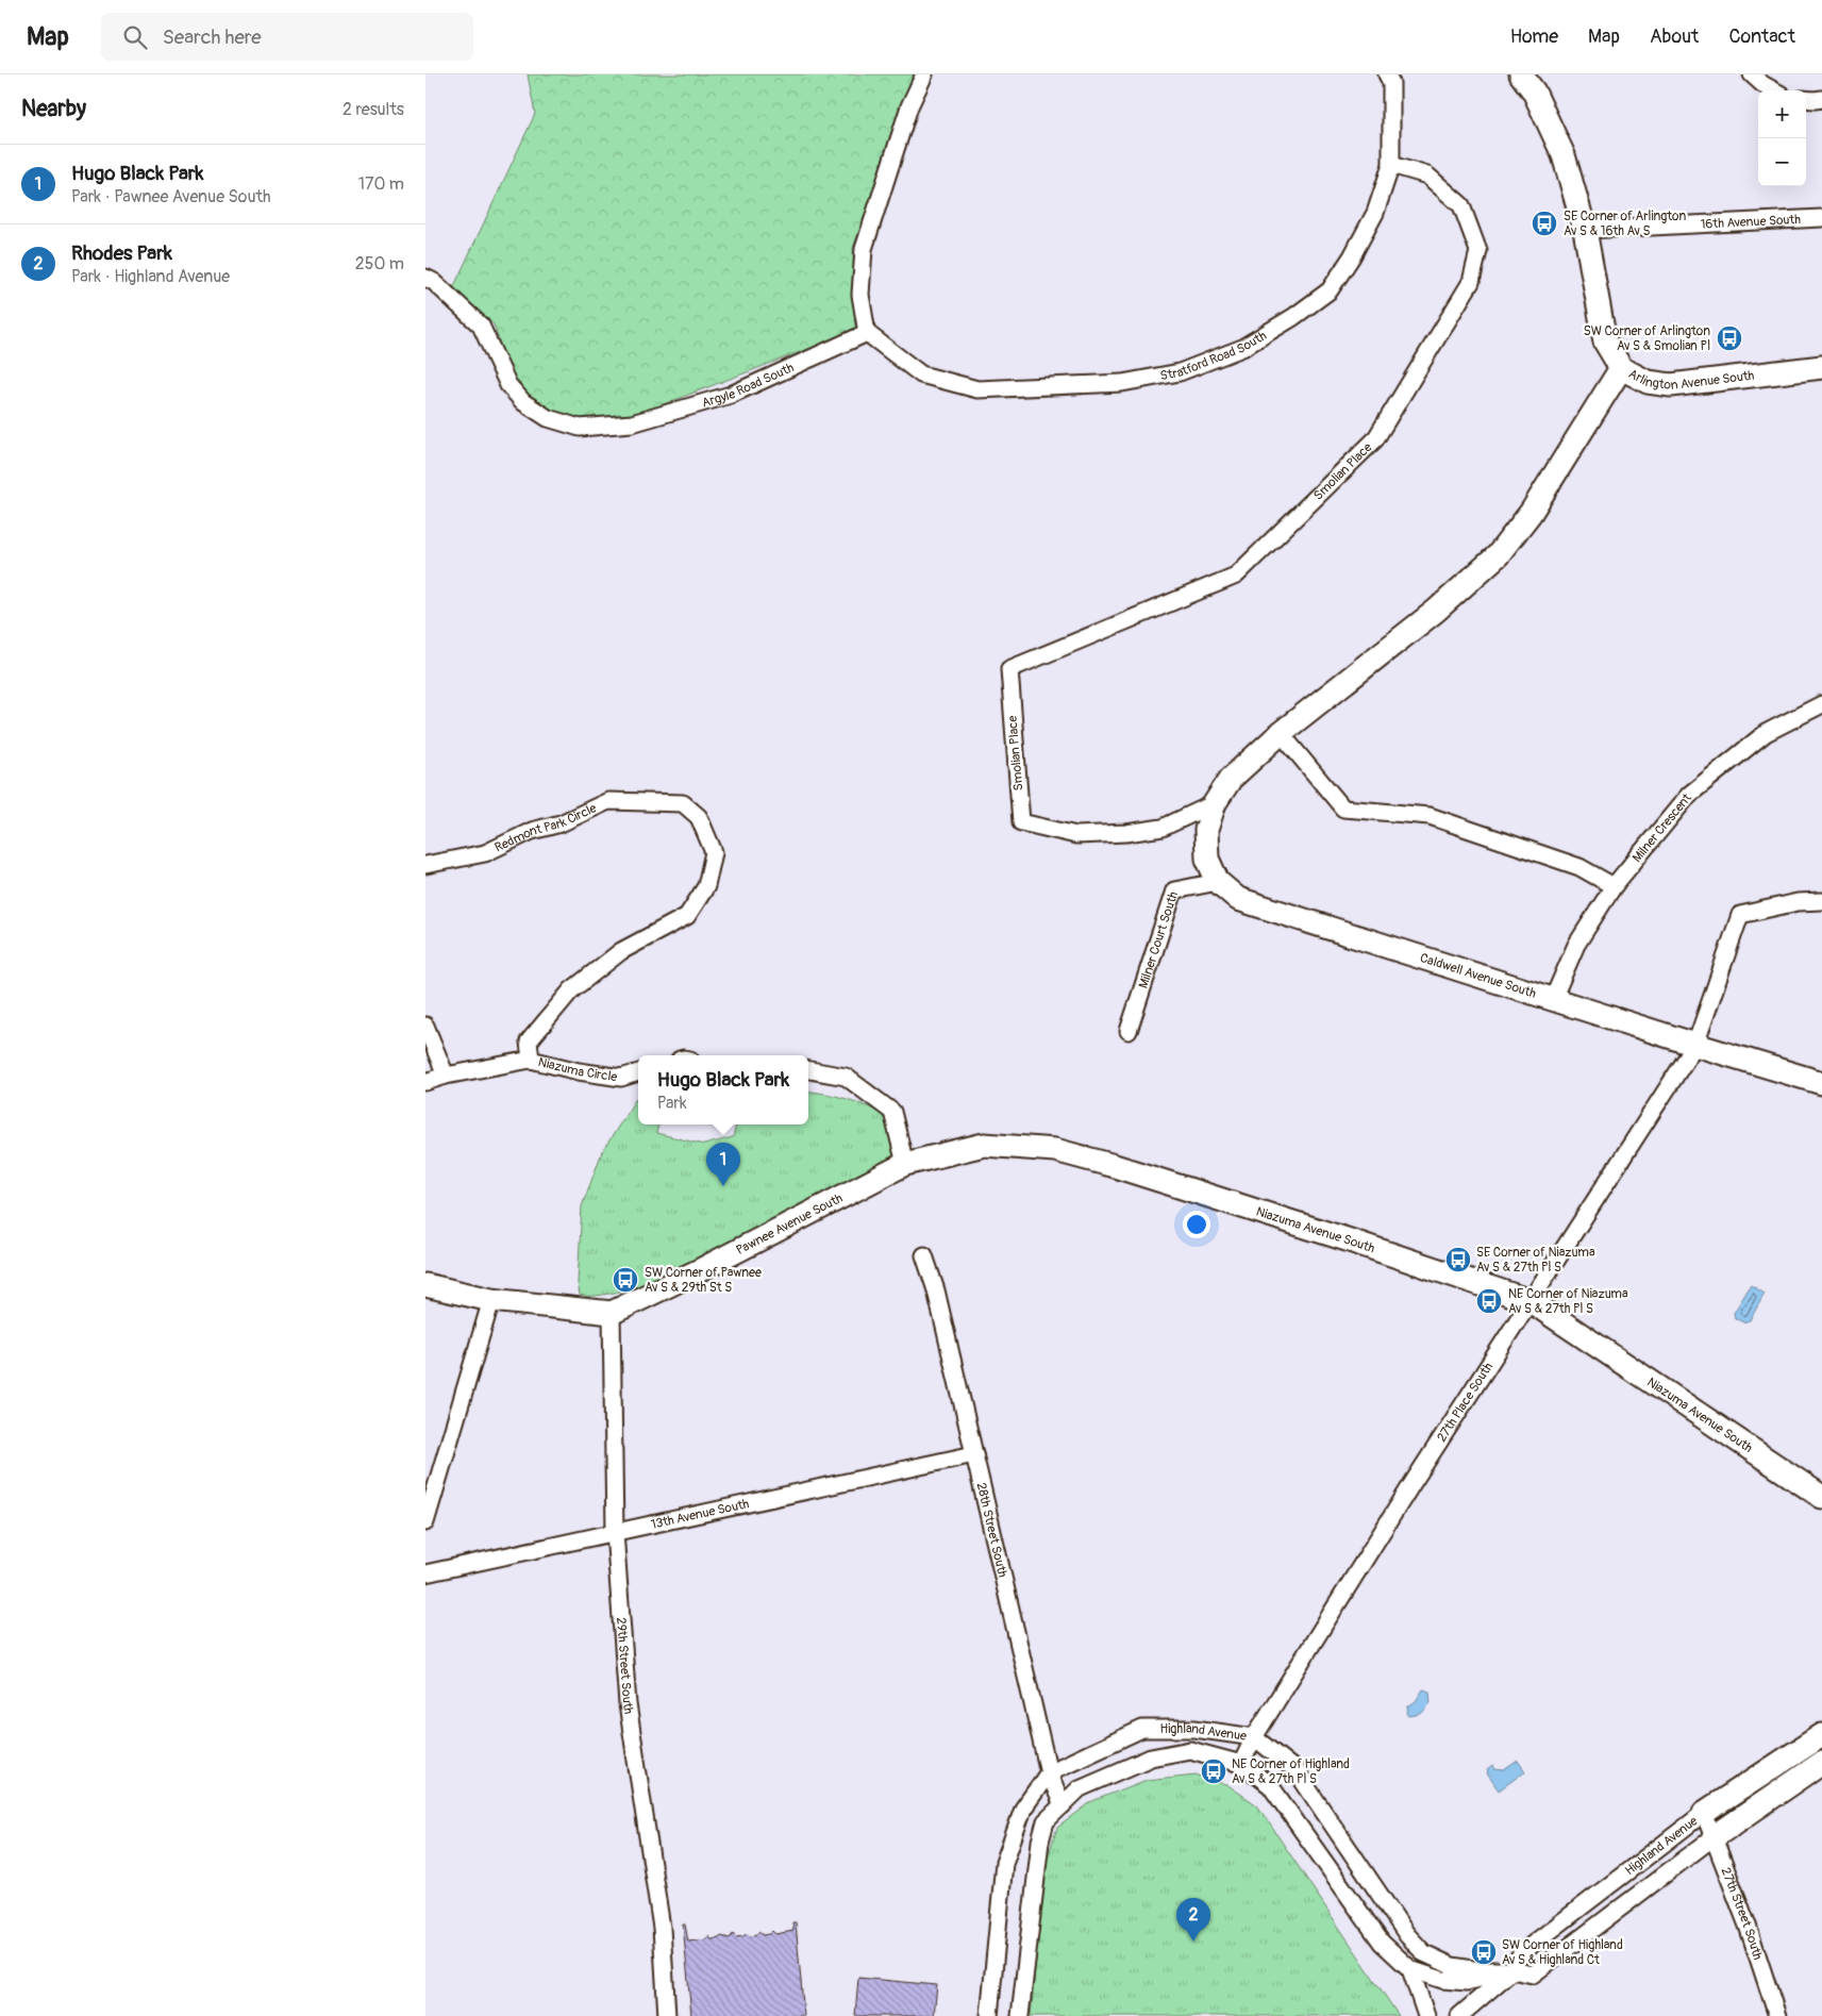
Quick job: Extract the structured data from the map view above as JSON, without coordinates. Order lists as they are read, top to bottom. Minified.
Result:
{"streets":{"street":["16th Avenue South","Stratford Road South","Arlington Avenue South","Argyle Road South","Smolian Place","Redmont Park Circle","Milner Crescent","Milner Court South","Caldwell Avenue South","Niazuma Circle","Pawnee Avenue South","Niazuma Avenue South","27th Place South","13th Avenue South","28th Street South","29th Street South","Highland Avenue","27th Street South"]},"crossings":[["16th Avenue South","Arlington Avenue South"],["Stratford Road South","Argyle Road South"],["Stratford Road South","Smolian Place"],["Smolian Place","Caldwell Avenue South"],["Redmont Park Circle","Niazuma Circle"],["Milner Crescent","Caldwell Avenue South"],["Milner Court South","Caldwell Avenue South"],["Caldwell Avenue South","27th Place South"],["Pawnee Avenue South","Niazuma Avenue South"],["Pawnee Avenue South","29th Street South"],["Niazuma Avenue South","27th Place South"],["27th Place South","Highland Avenue"],["13th Avenue South","28th Street South"],["13th Avenue South","29th Street South"],["28th Street South","Highland Avenue"],["Highland Avenue","27th Street South"]],"places":{"bus stop":["SE Corner of Arlington Av S & 16th Av S","SW Corner of Arlington Av S & Smolian Pl","SE Corner of Niazuma Av S & 27th Pl S","SW Corner of Pawnee Av S & 29th St S","NE Corner of Niazuma Av S & 27th Pl S","NE Corner of Highland Av S & 27th Pl S","SW Corner of Highland Av S & Highland Ct"]},"page":{"header":"Map","search":"Search here","nav":["Home","Map","About","Contact"],"heading":["Nearby","2 results"],"map_buttons":["+","−"],"list":[{"mark":"1","name":"Hugo Black Park","note":"Park · Pawnee Avenue South","value":"170 m"},{"mark":"2","name":"Rhodes Park","note":"Park · Highland Avenue","value":"250 m"}],"popup":["Hugo Black Park","Park"],"pins":["1","2"]}}
